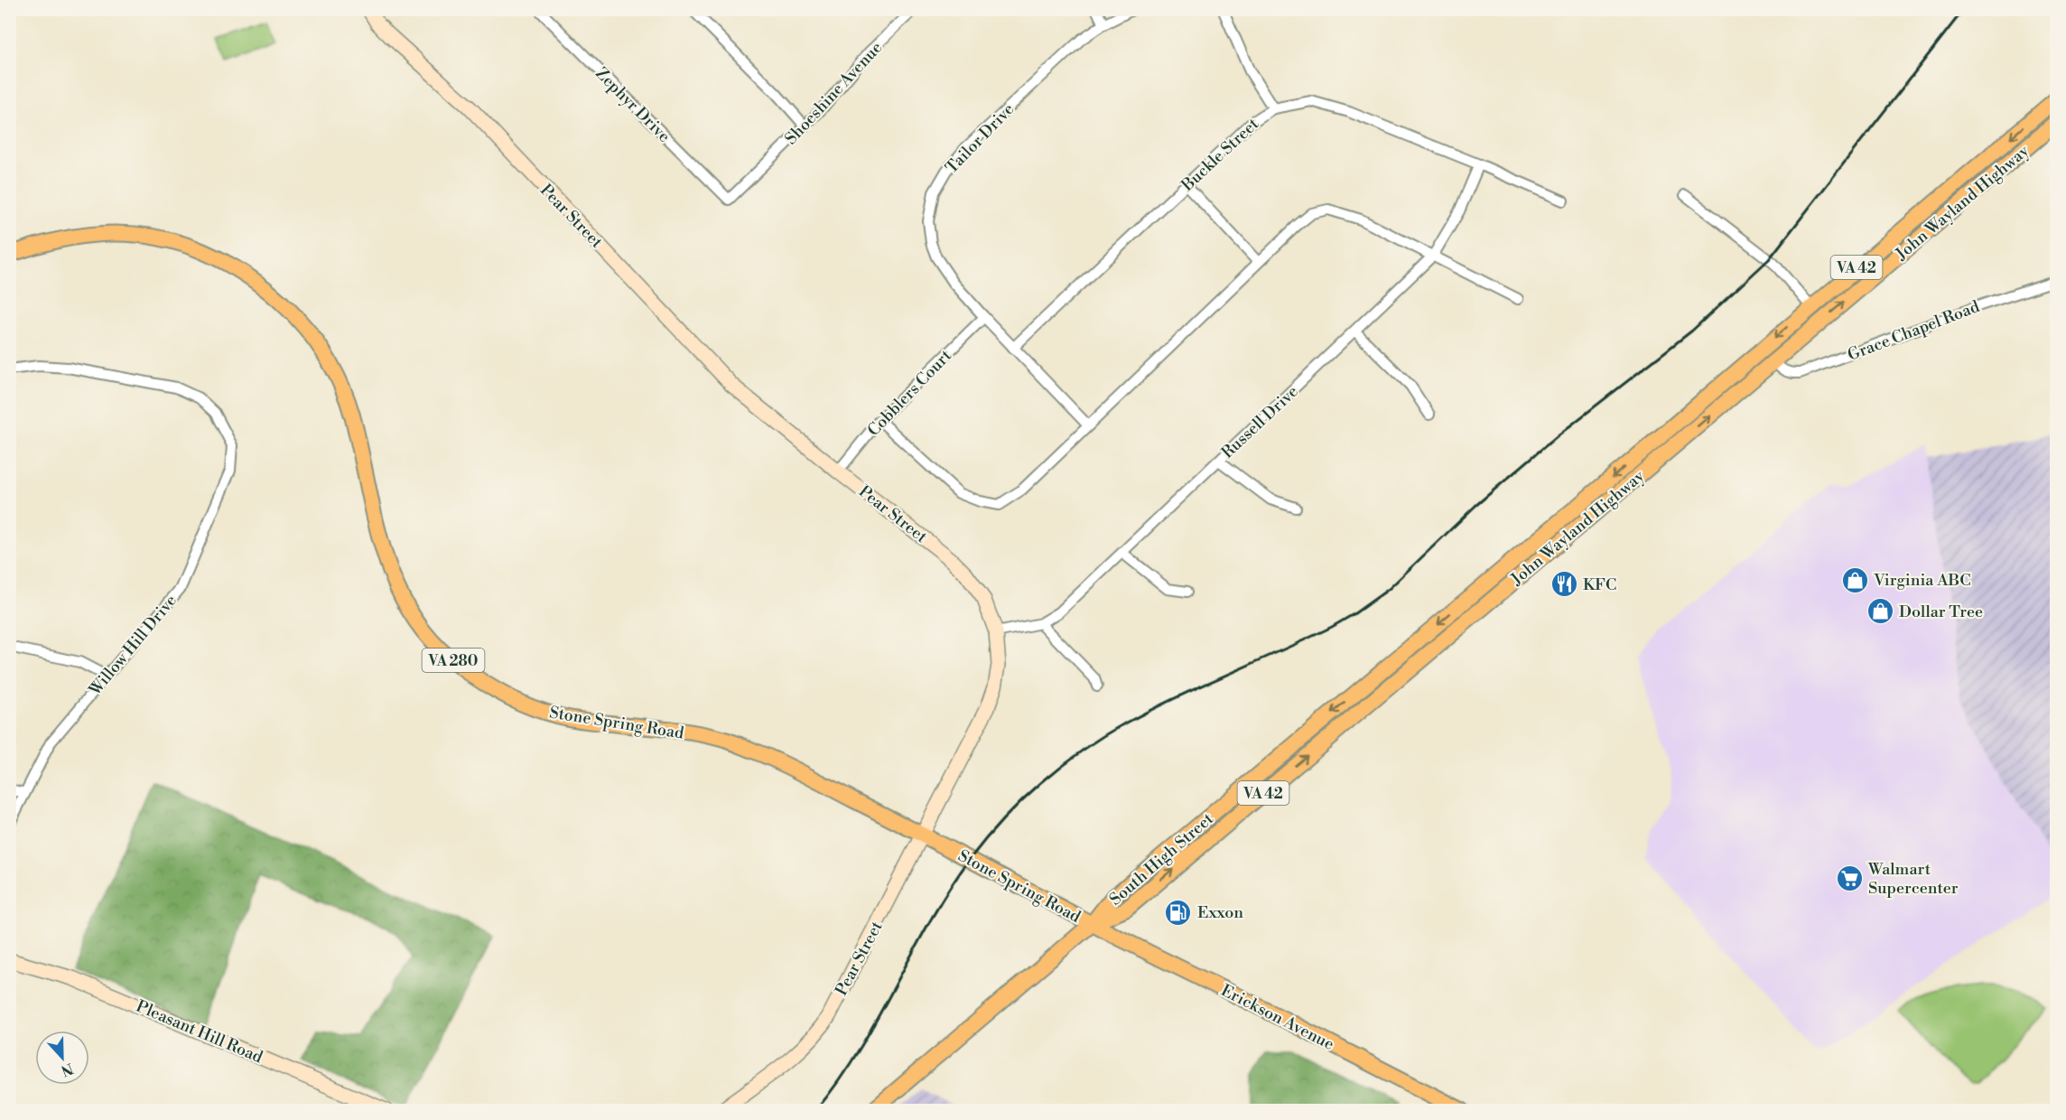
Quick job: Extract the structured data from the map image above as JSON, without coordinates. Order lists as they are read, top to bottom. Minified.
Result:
{"streets":{"main road":["John Wayland Highway","VA 42","VA 280","Stone Spring Road","South High Street","Erickson Avenue"],"street":["Shoeshine Avenue","Zephyr Drive","Tailor Drive","Buckle Street","Pear Street","Grace Chapel Road","Cobblers Court","Russell Drive","Willow Hill Drive","Pleasant Hill Road"]},"crossings":[["Shoeshine Avenue","Zephyr Drive"],["Tailor Drive","Buckle Street"],["Tailor Drive","Cobblers Court"],["Buckle Street","Russell Drive"],["John Wayland Highway","Grace Chapel Road"],["John Wayland Highway","Stone Spring Road"],["John Wayland Highway","South High Street"],["John Wayland Highway","Erickson Avenue"],["Pear Street","Cobblers Court"],["Pear Street","Russell Drive"],["Pear Street","Stone Spring Road"],["Stone Spring Road","South High Street"],["Stone Spring Road","Erickson Avenue"],["South High Street","Erickson Avenue"]],"one_way":["South High Street"],"places":{"shop":["Virginia ABC","Dollar Tree"],"restaurant":["KFC"],"supermarket":["Walmart Supercenter"],"fuel station":["Exxon"]},"north":"bottom"}
